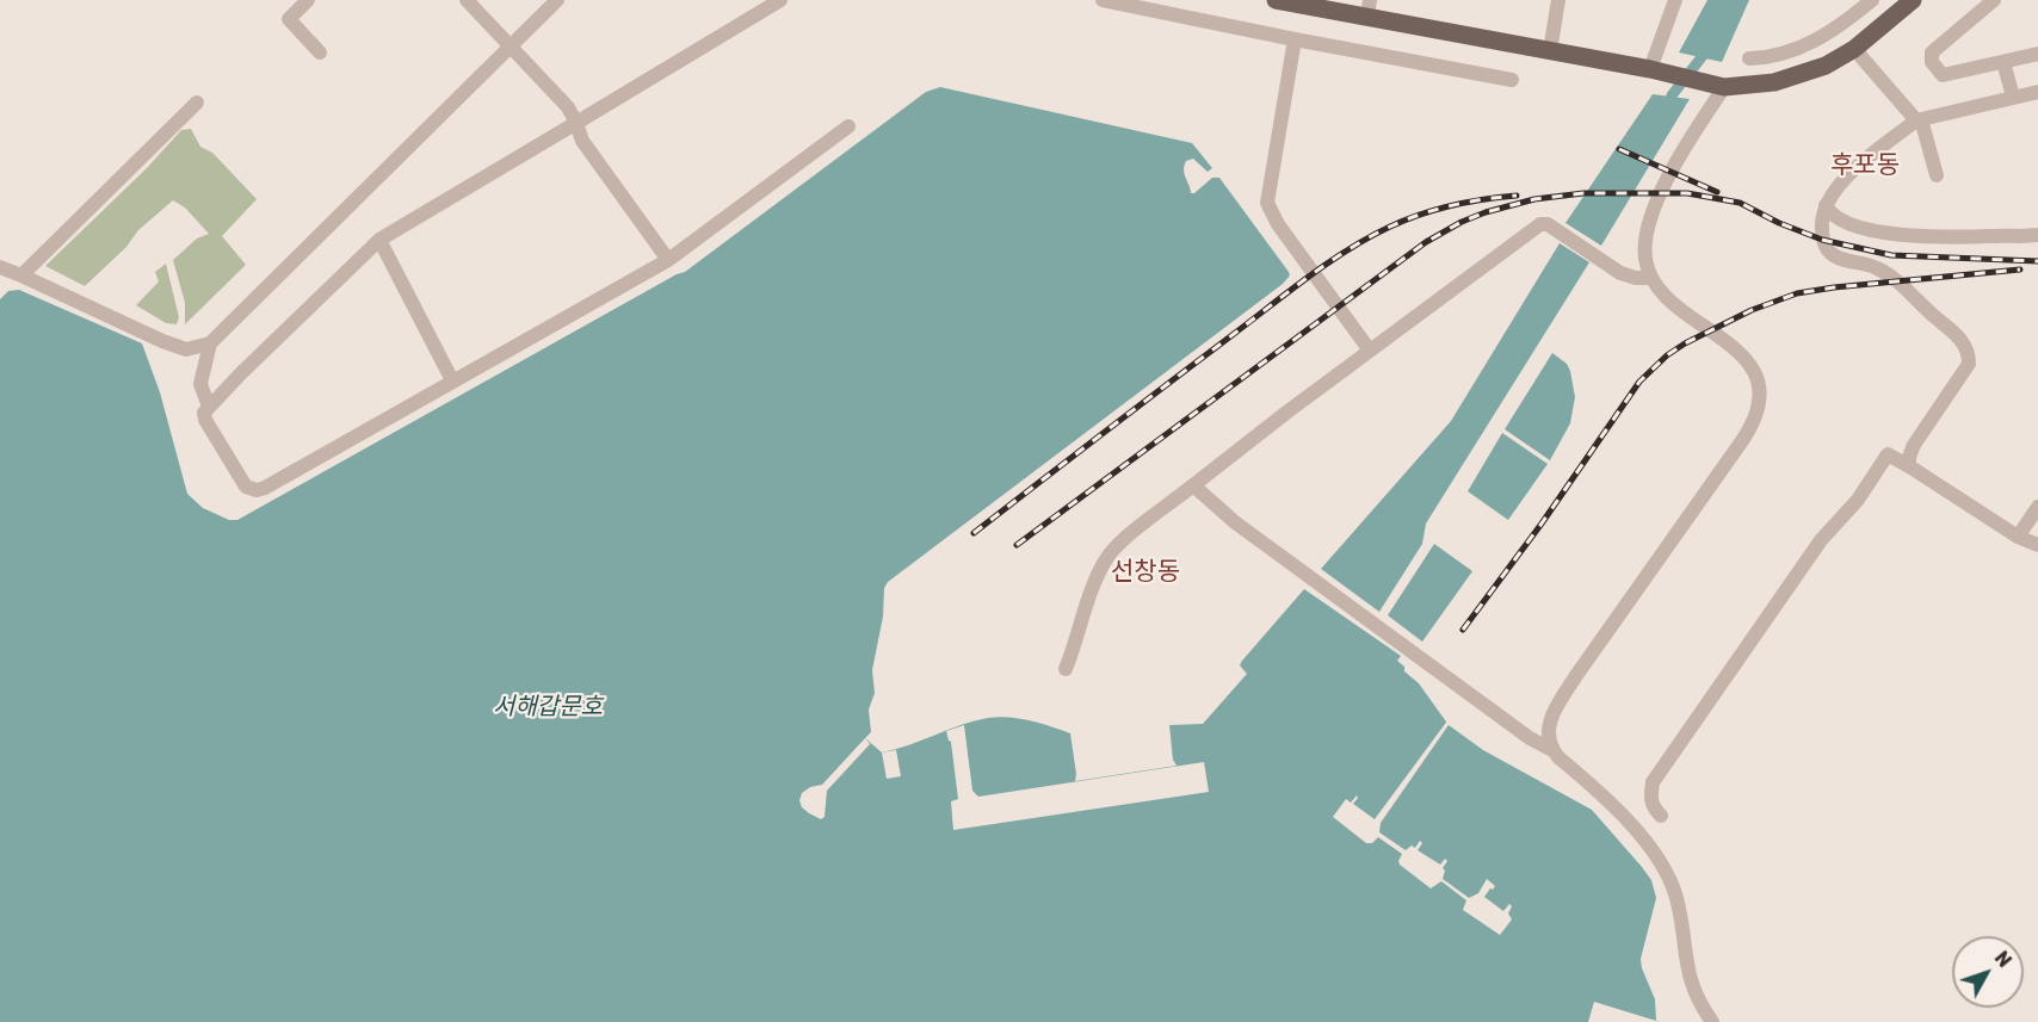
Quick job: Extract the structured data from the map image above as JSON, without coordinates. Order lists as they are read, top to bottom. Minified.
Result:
{"districts":["후포동","선창동"],"water":["서해갑문호"],"north":"top right"}
